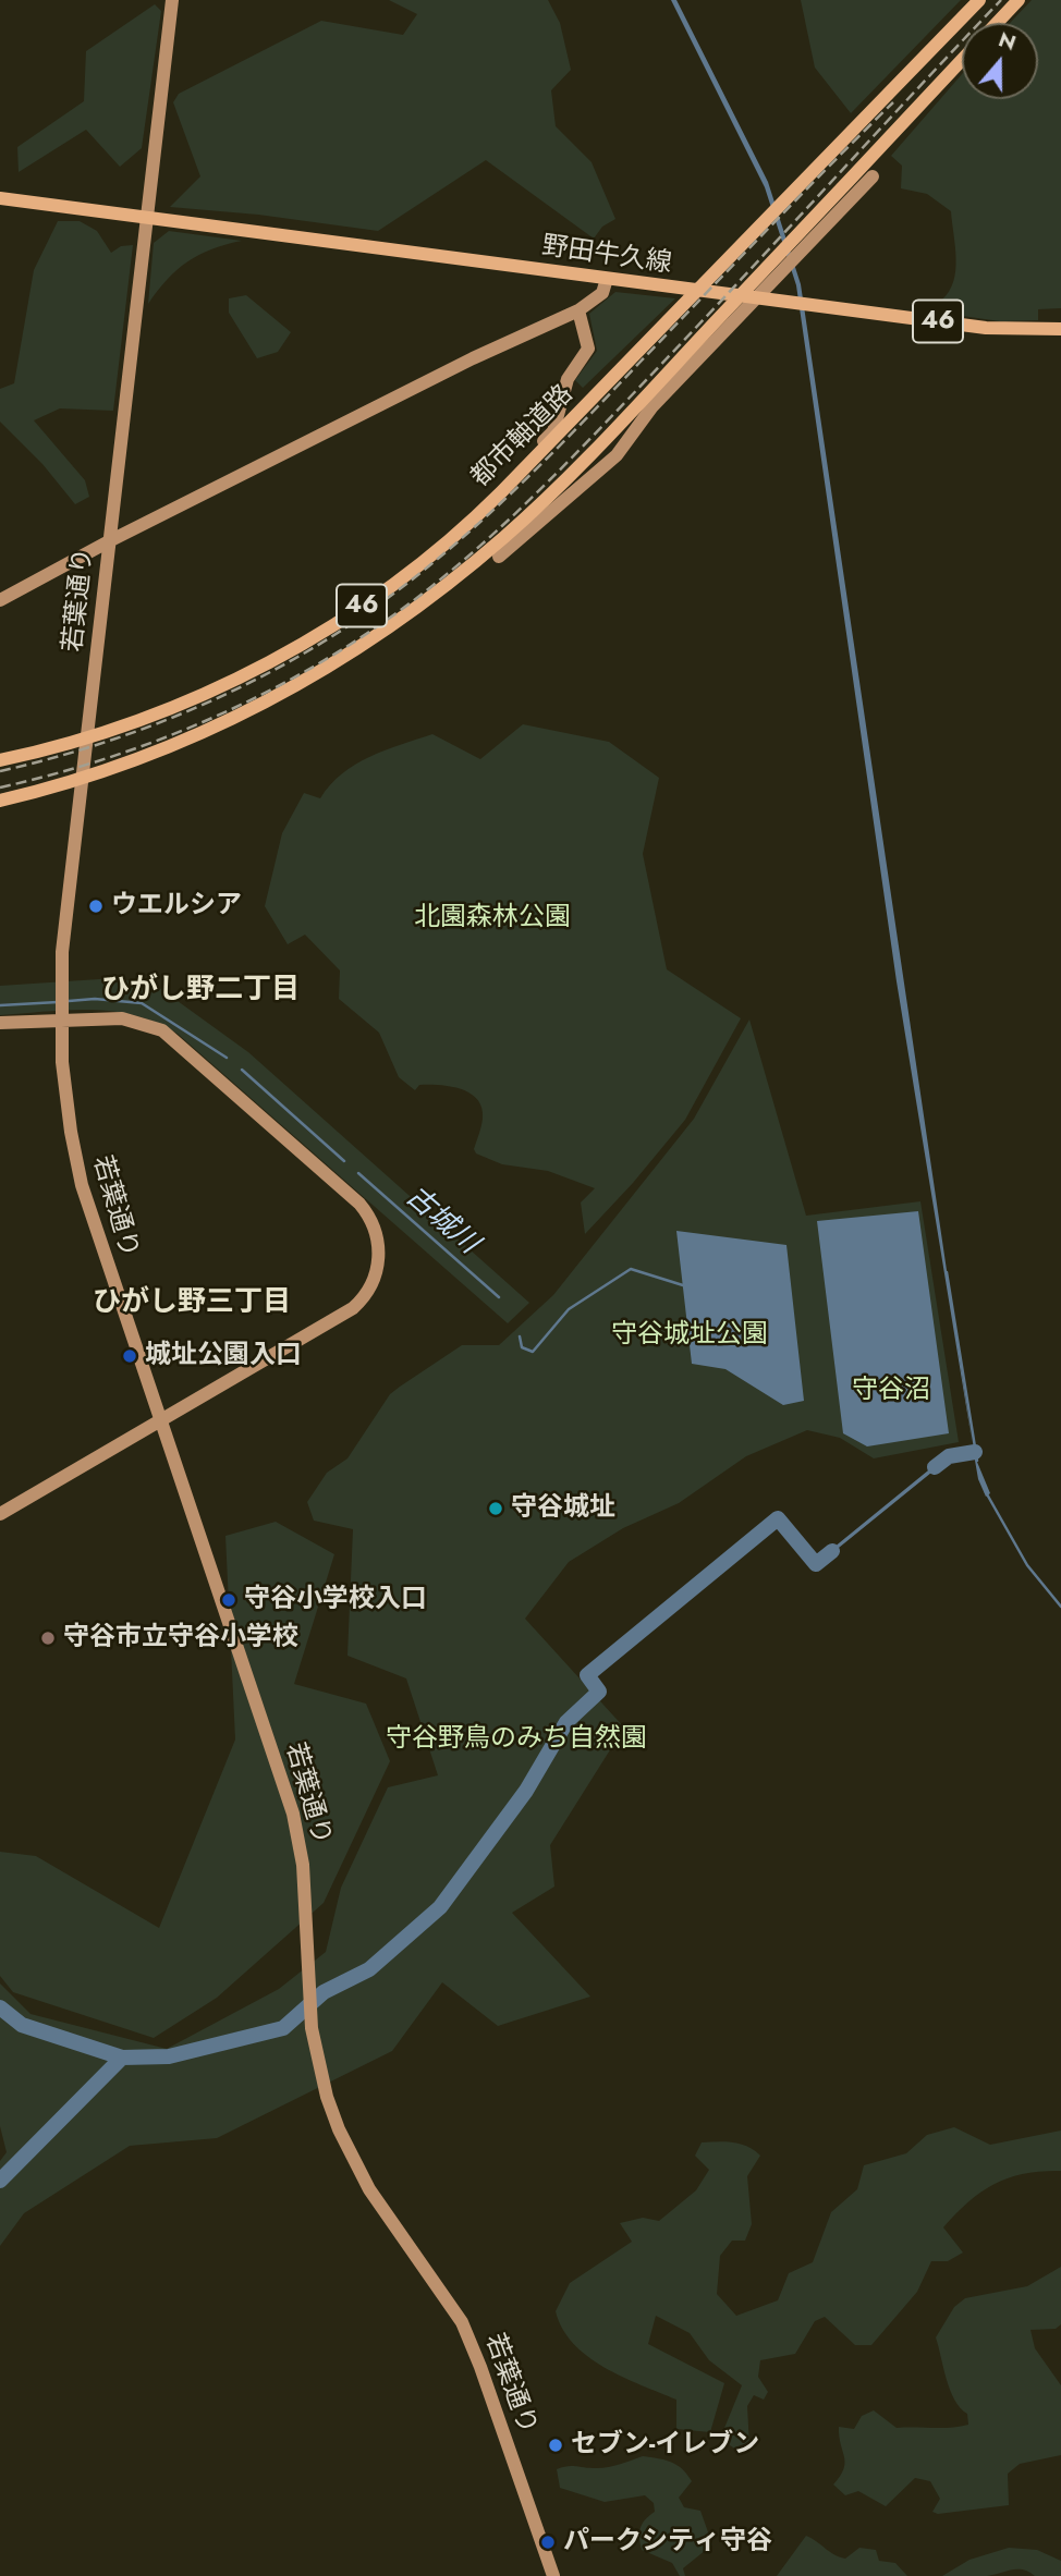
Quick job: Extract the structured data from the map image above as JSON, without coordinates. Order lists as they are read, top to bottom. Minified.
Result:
{"streets":{"main road":["野田牛久線","46","都市軸道路"],"street":["若葉通り"]},"crossings":[["野田牛久線","46"],["野田牛久線","若葉通り"],["46","若葉通り"],["都市軸道路","若葉通り"]],"districts":["ひがし野二丁目","ひがし野三丁目"],"water":["古城川"],"parks":["北園森林公園","守谷城址公園","守谷沼","守谷野鳥のみち自然園"],"places":["ウエルシア","城址公園入口","守谷城址","守谷小学校入口","守谷市立守谷小学校","セブン-イレブン","パークシティ守谷"],"north":"top"}
